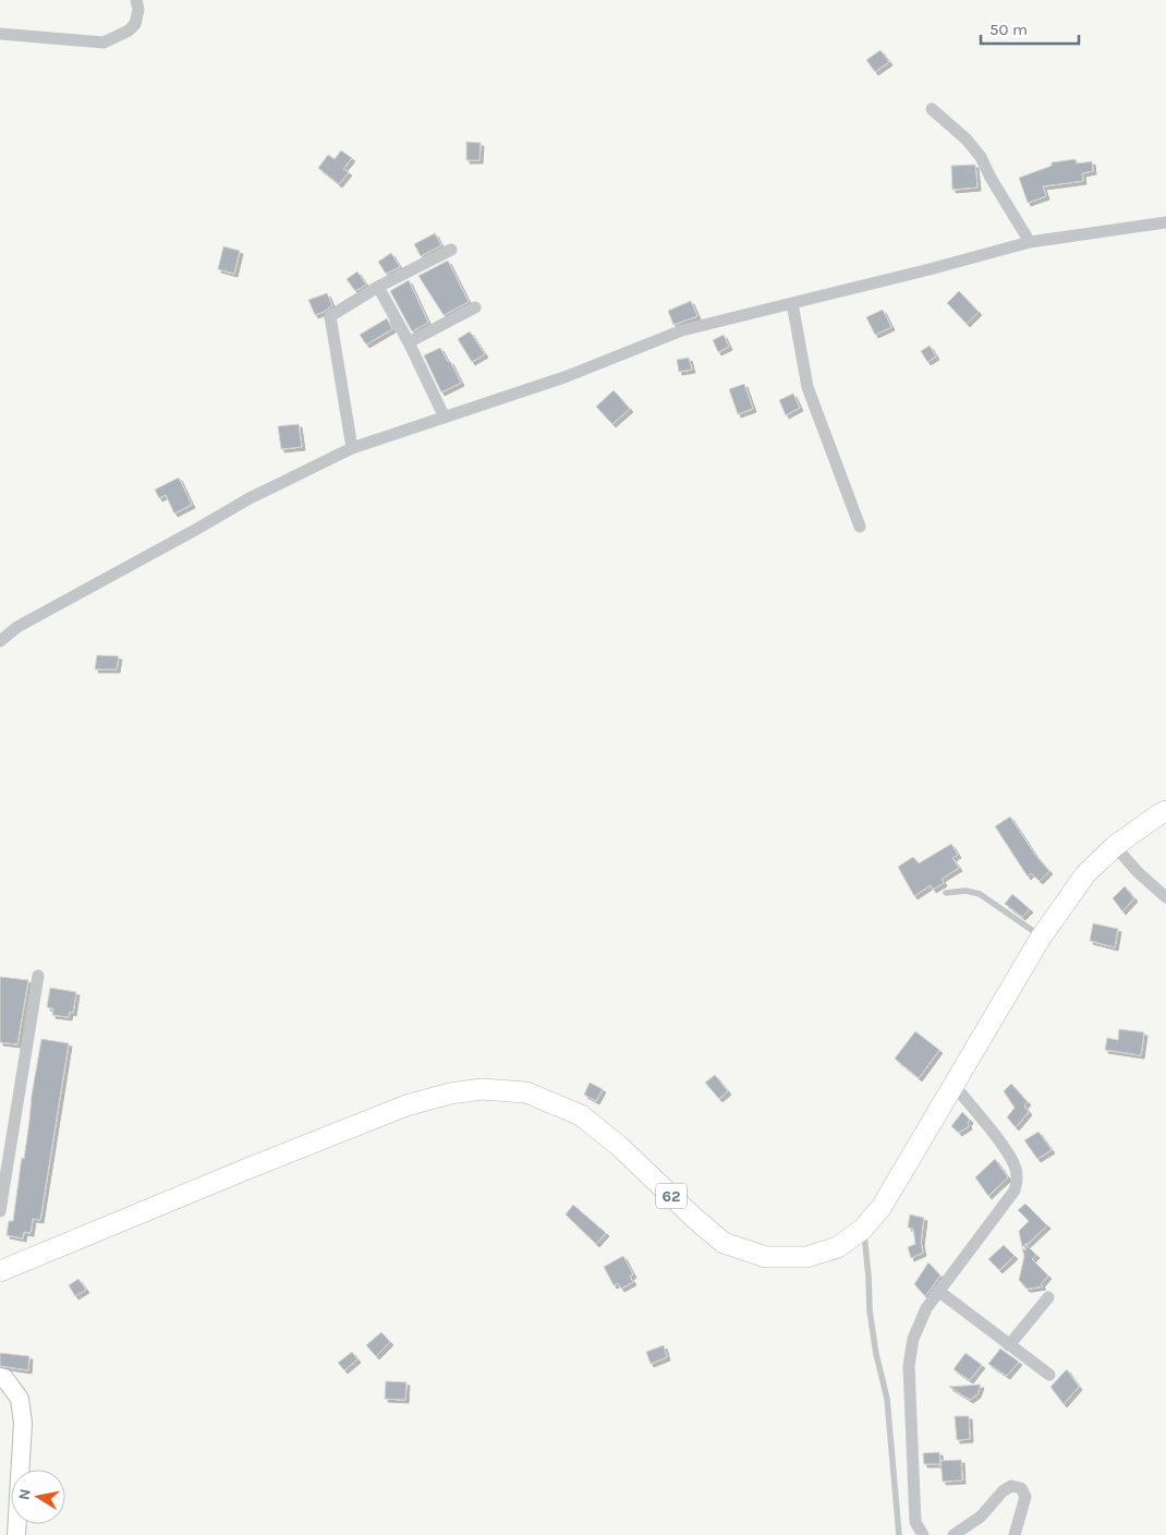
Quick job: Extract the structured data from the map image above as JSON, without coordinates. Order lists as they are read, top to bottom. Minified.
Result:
{"streets":{"main road":["62"]},"scale_bar":"50 m","north":"left"}
